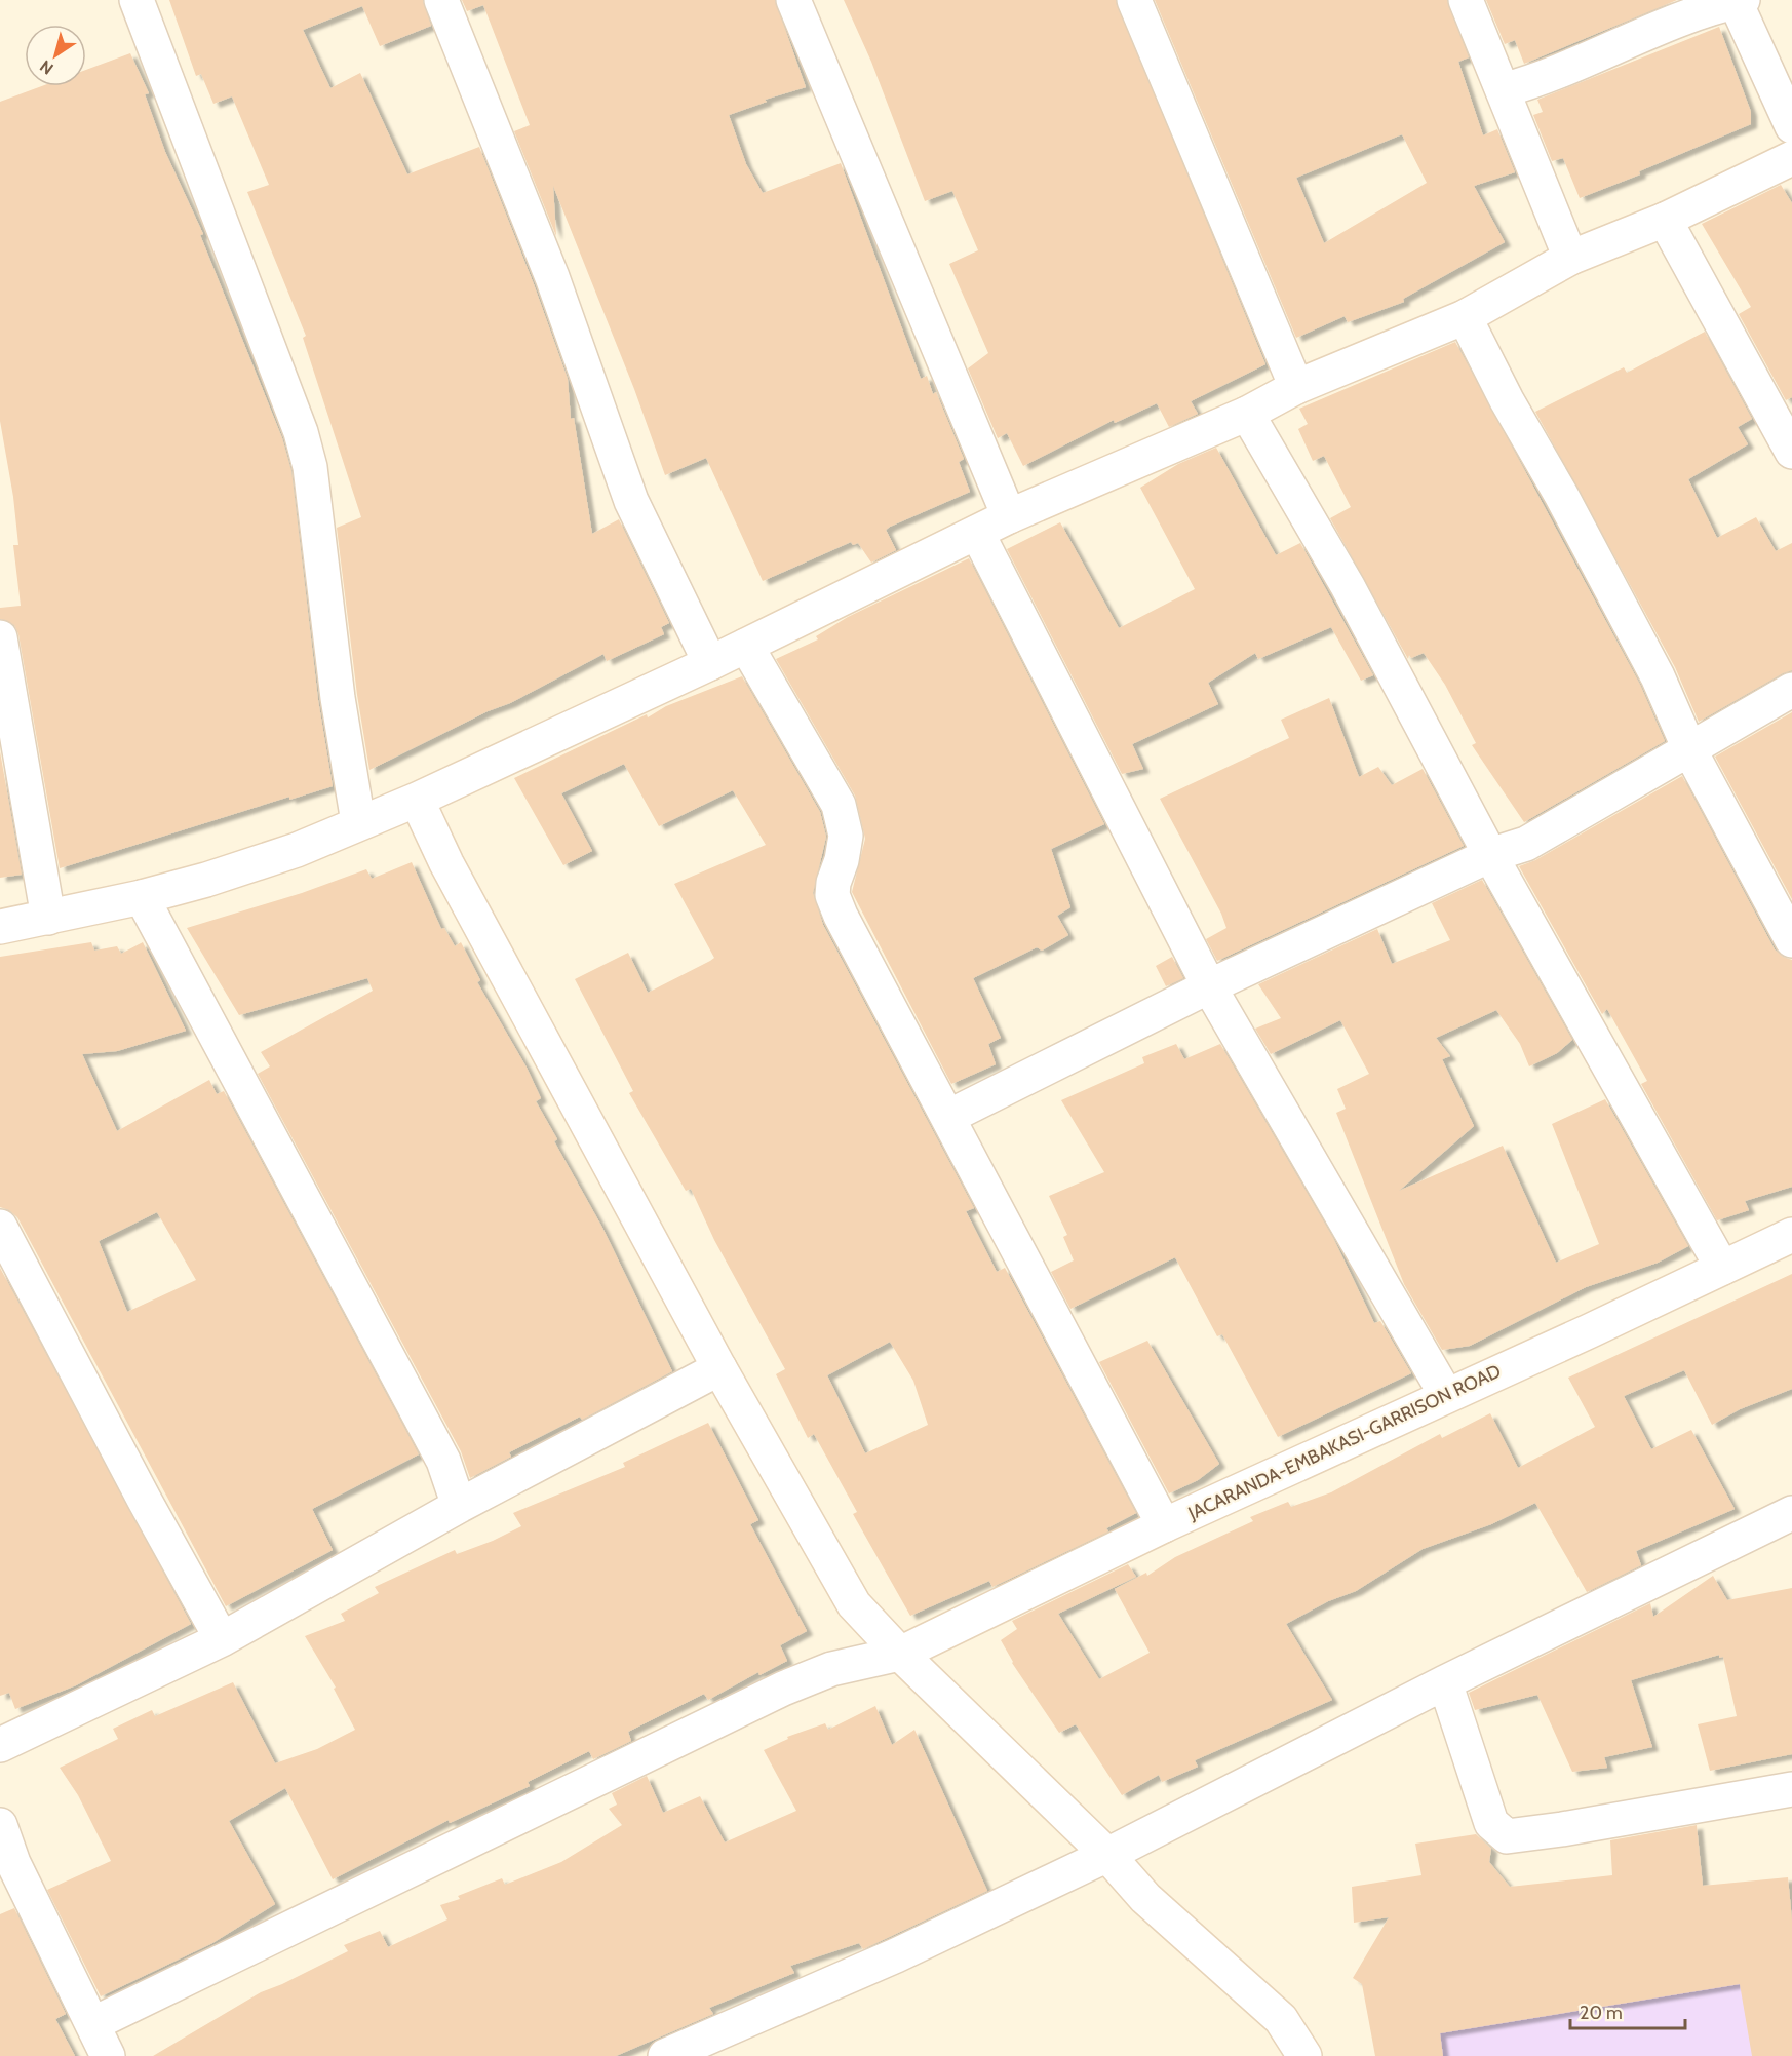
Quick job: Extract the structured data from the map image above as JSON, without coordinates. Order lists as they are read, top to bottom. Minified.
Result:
{"streets":{"street":["JACARANDA-EMBAKASI-GARRISON ROAD"]},"scale_bar":"20 m","north":"bottom left"}
